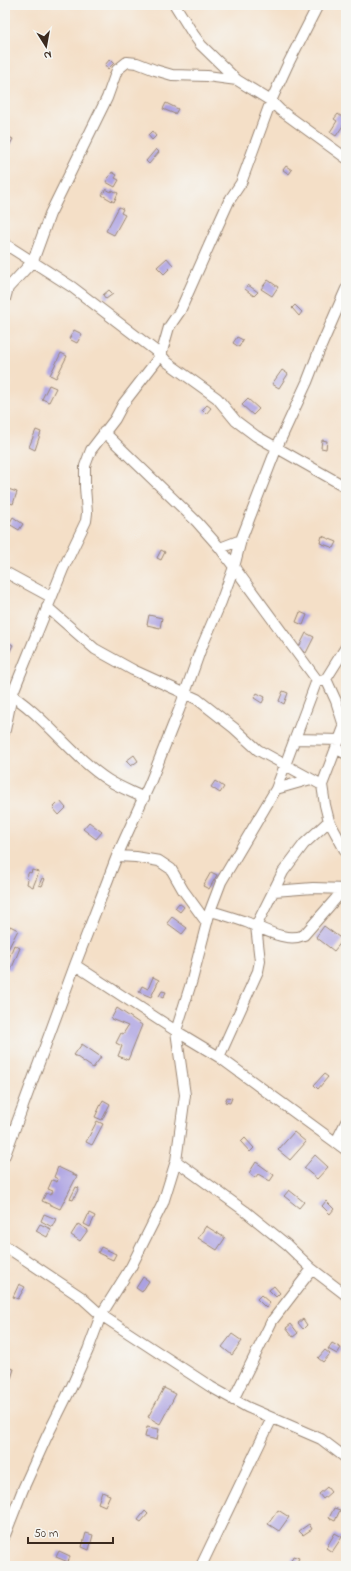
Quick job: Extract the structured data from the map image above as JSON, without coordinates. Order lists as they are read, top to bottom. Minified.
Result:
{"scale_bar":"50 m","north":"bottom"}
